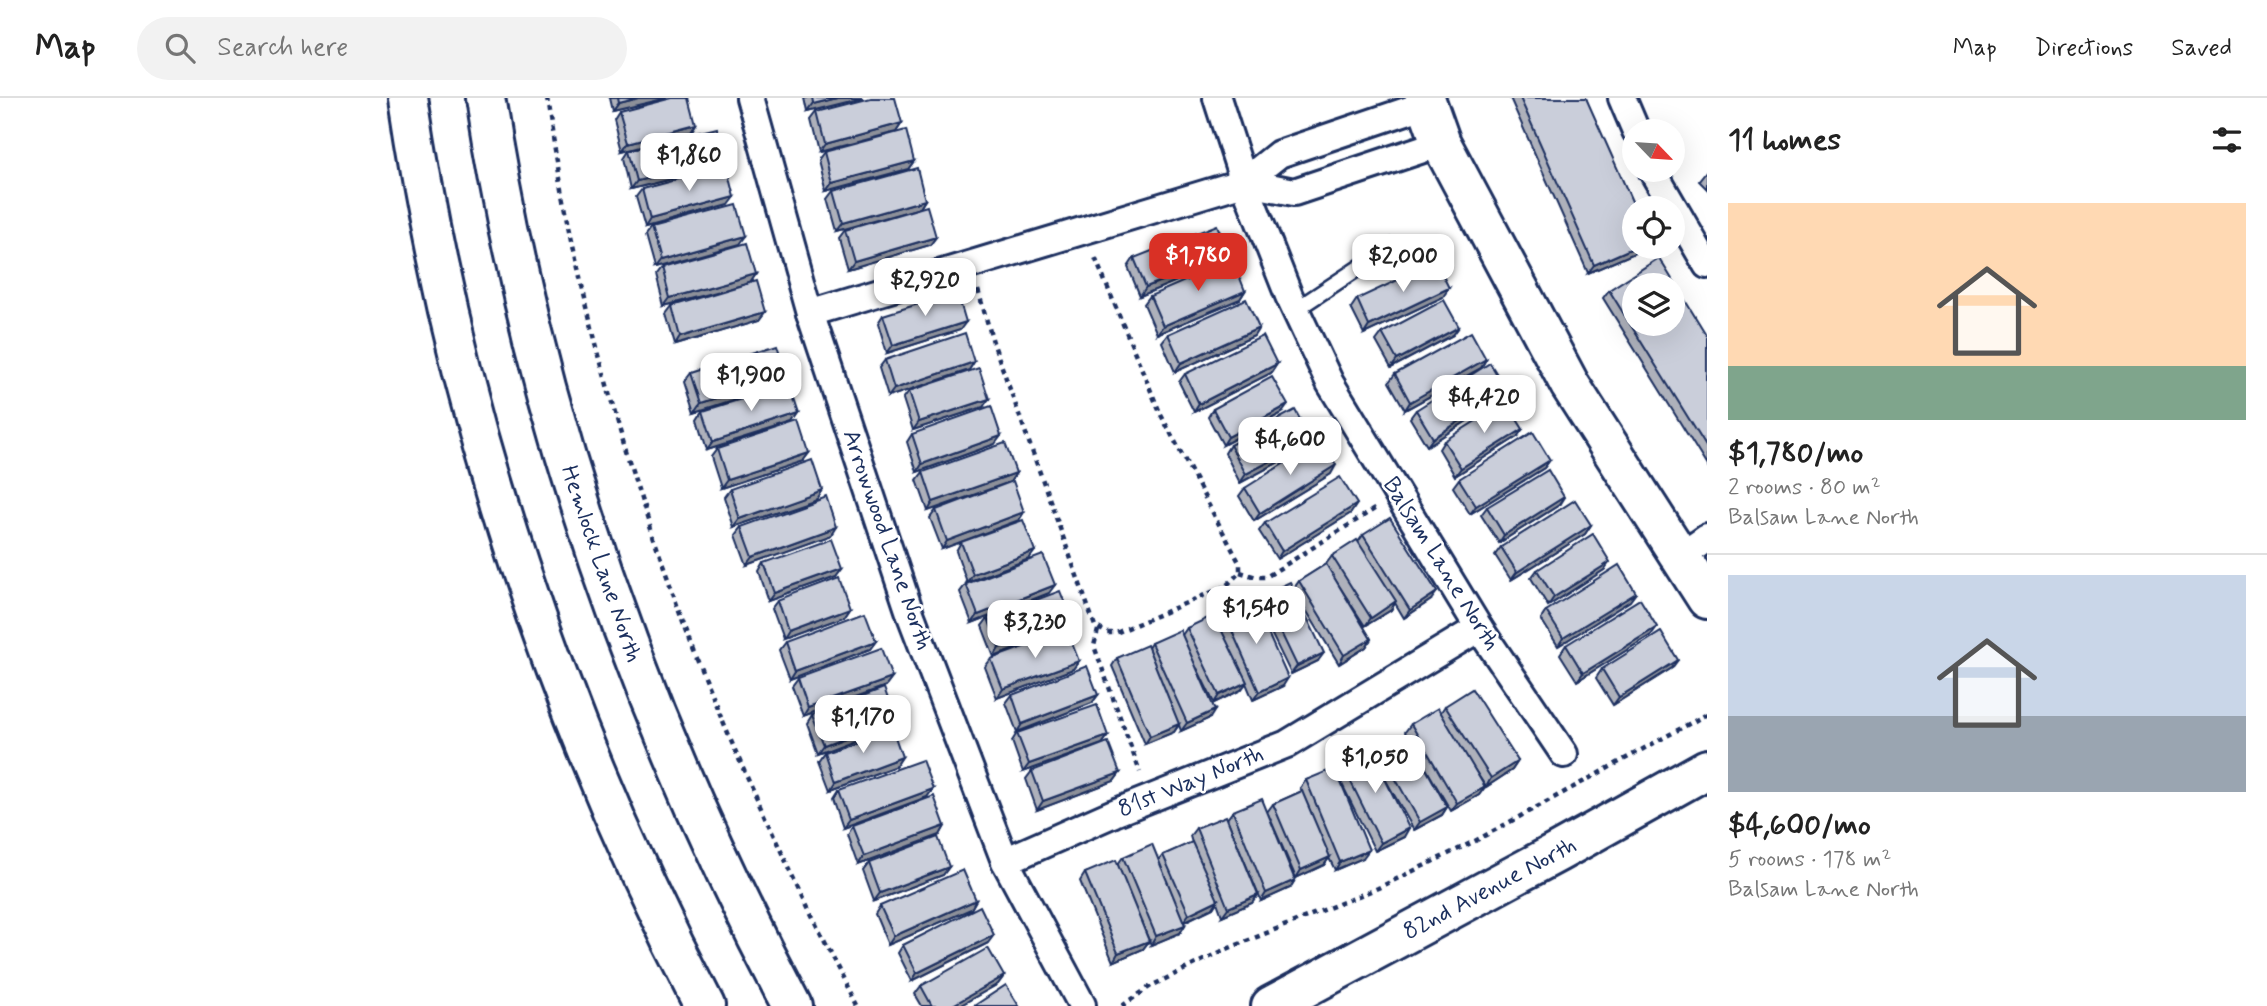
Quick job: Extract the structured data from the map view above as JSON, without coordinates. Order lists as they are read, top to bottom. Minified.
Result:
{"streets":{"main road":["Hemlock Lane North","82nd Avenue North"],"street":["Arrowwood Lane North","Balsam Lane North","81st Way North"]},"crossings":[["Arrowwood Lane North","81st Way North"],["Balsam Lane North","81st Way North"]],"north":"bottom right","page":{"header":"Map","search":"Search here","nav":["Map","Directions","Saved"],"heading":"11 homes","price":["$1,860","$1,780","$2,000","$2,920","$1,900","$4,420","$4,600","$1,540","$3,230","$1,170","$1,050"],"list":[{"name":"$1,780/mo","note":"2 rooms · 80 m² · Balsam Lane North"},{"name":"$4,600/mo","note":"5 rooms · 178 m² · Balsam Lane North"}]}}
